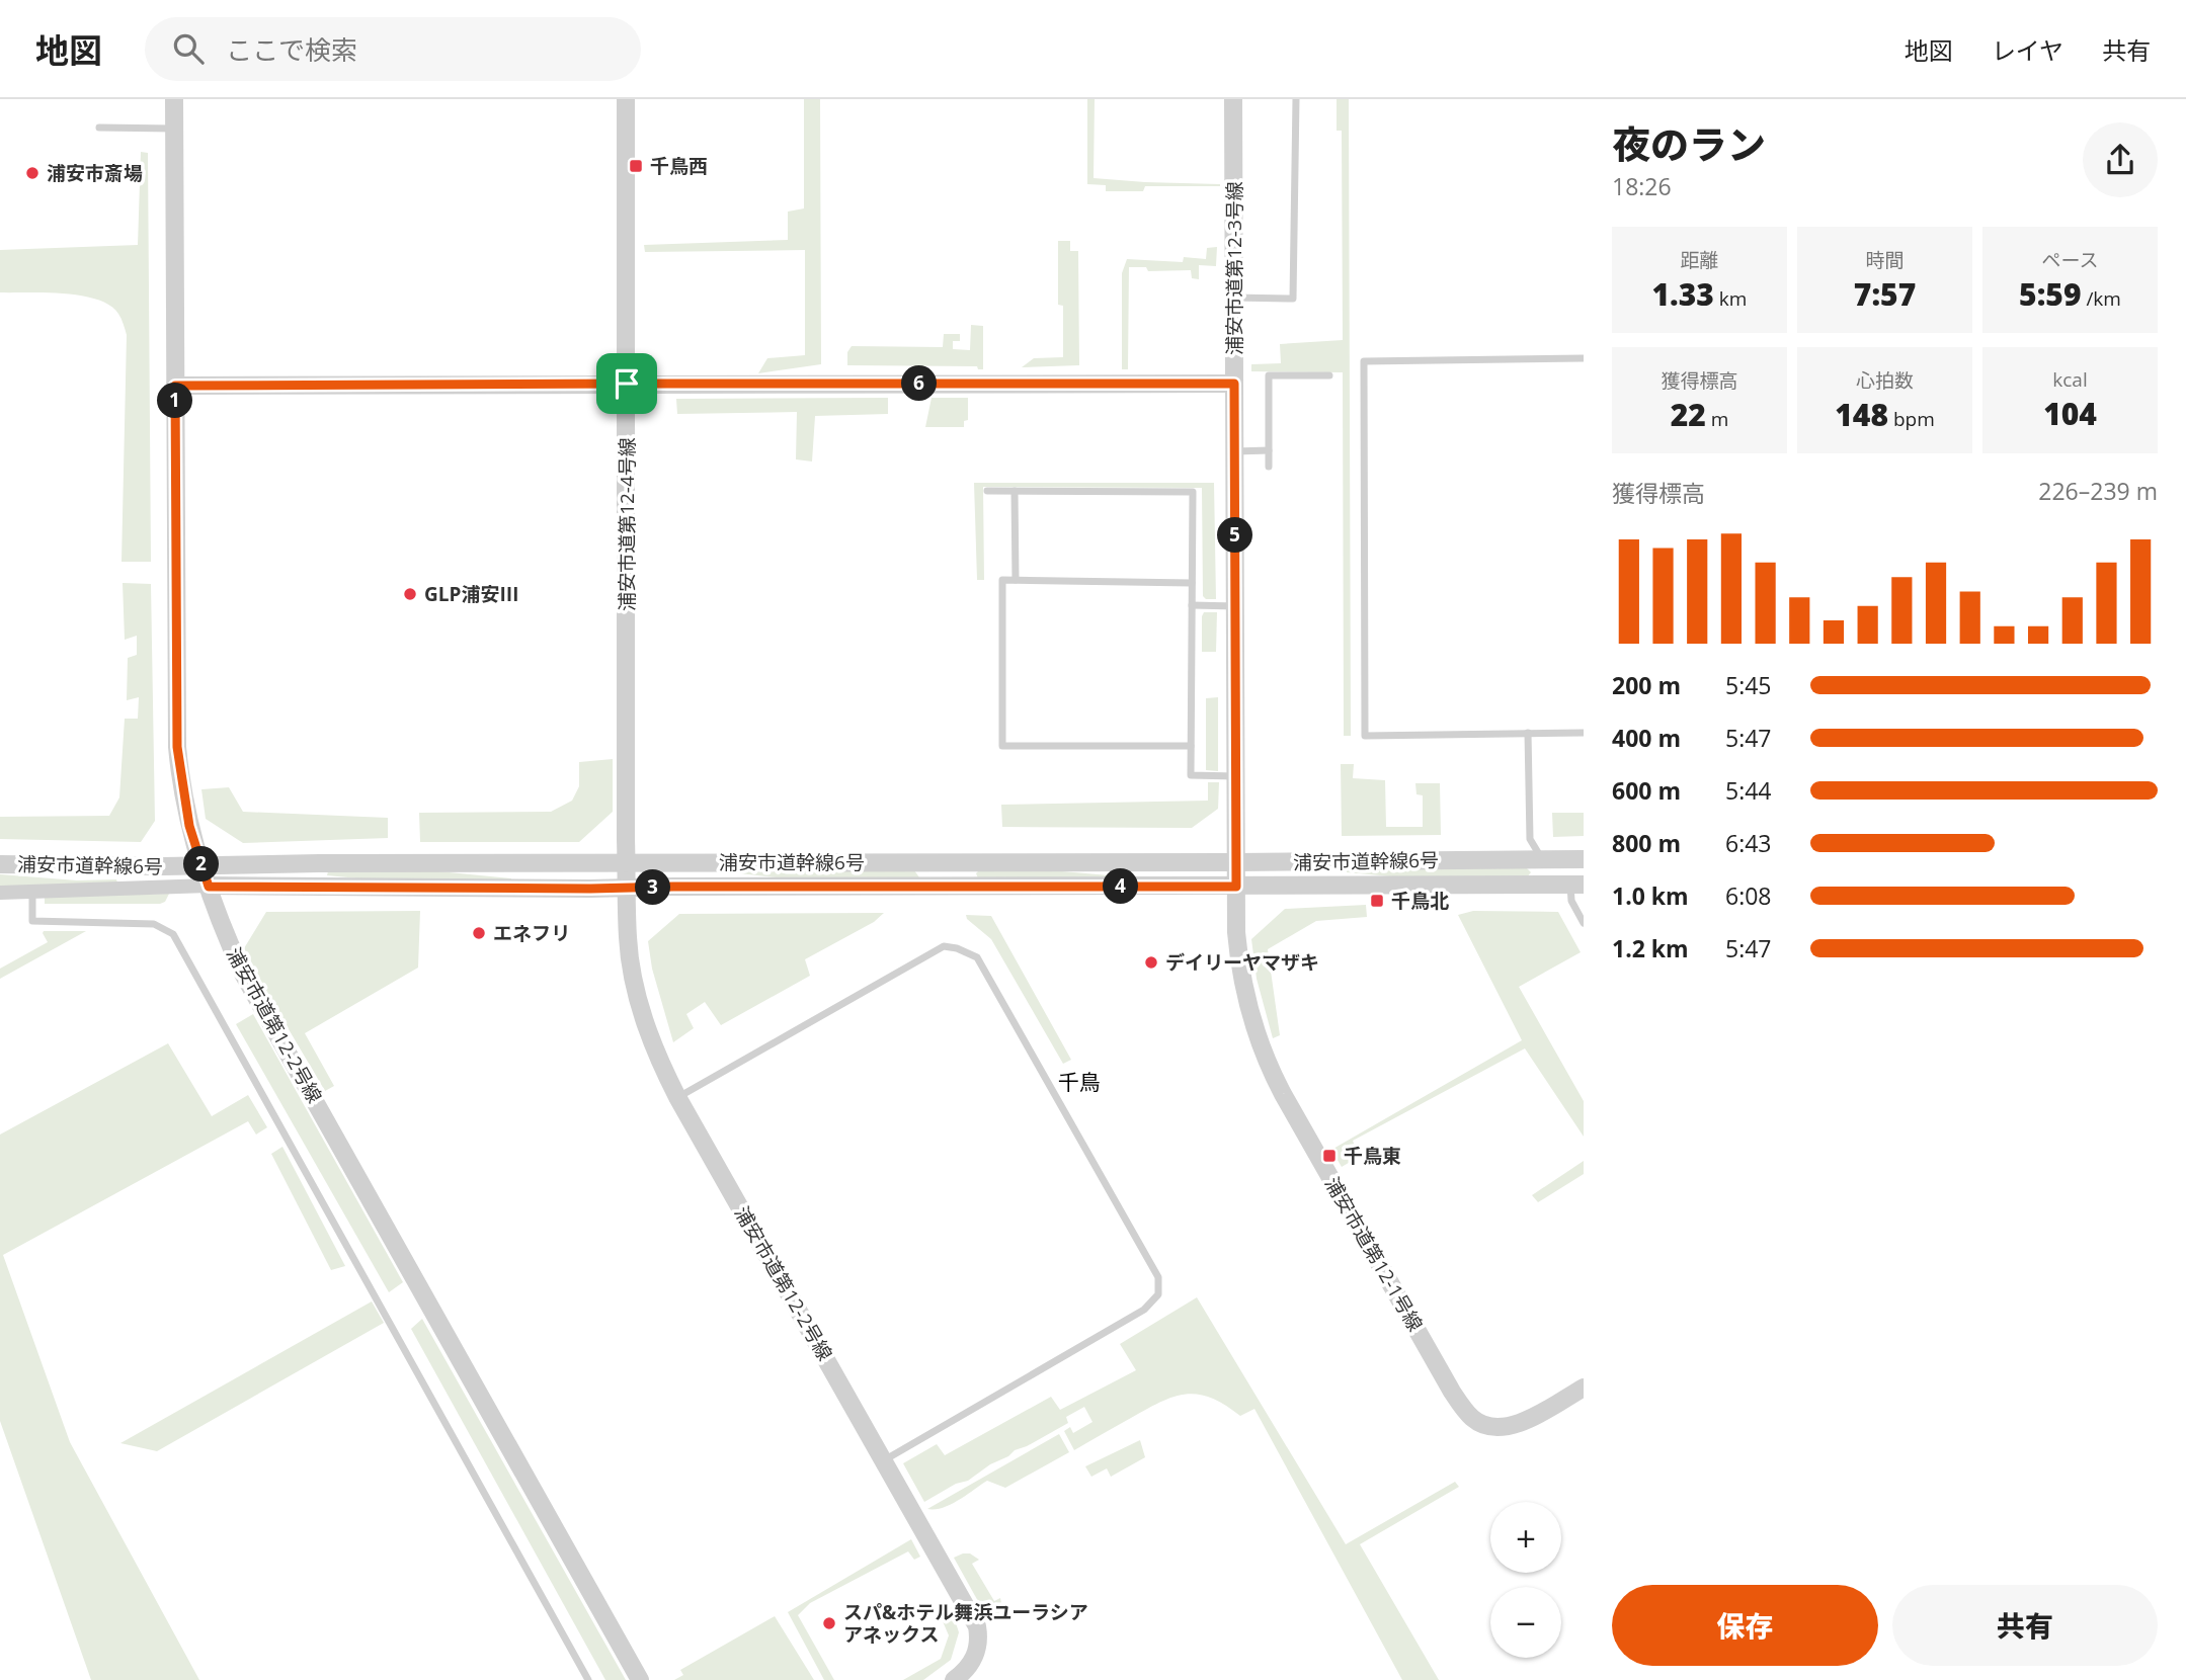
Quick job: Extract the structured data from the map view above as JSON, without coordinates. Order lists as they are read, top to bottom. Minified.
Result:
{"streets":{"street":["浦安市道第12-3号線","浦安市道第12-4号線","浦安市道幹線6号","浦安市道第12-2号線","浦安市道第12-1号線"]},"crossings":[["浦安市道第12-3号線","浦安市道幹線6号"],["浦安市道第12-3号線","浦安市道第12-1号線"],["浦安市道第12-4号線","浦安市道幹線6号"],["浦安市道第12-4号線","浦安市道第12-2号線"],["浦安市道幹線6号","浦安市道第12-2号線"],["浦安市道幹線6号","浦安市道第12-1号線"]],"districts":["千鳥"],"places":{"transit":["千鳥西","千鳥北","千鳥東"],"other":["浦安市斎場","GLP浦安Ⅲ","エネフリ","デイリーヤマザキ","スパ&ホテル舞浜ユーラシア アネックス"]},"page":{"header":"地図","search":"ここで検索","nav":["地図","レイヤ","共有"],"heading":["夜のラン","18:26"],"stats":[["距離","1.33 km"],["時間","7:57"],["ペース","5:59 /km"],["獲得標高","22 m"],["心拍数","148 bpm"],["kcal","104"]],"pins":["6","1","5","2","4","3"],"chart":["獲得標高","226–239 m"],"list":[{"name":"200 m","note":"5:45"},{"name":"400 m","note":"5:47"},{"name":"600 m","note":"5:44"},{"name":"800 m","note":"6:43"},{"name":"1.0 km","note":"6:08"},{"name":"1.2 km","note":"5:47"}],"map_buttons":["+","−"],"buttons":["保存","共有"]}}
